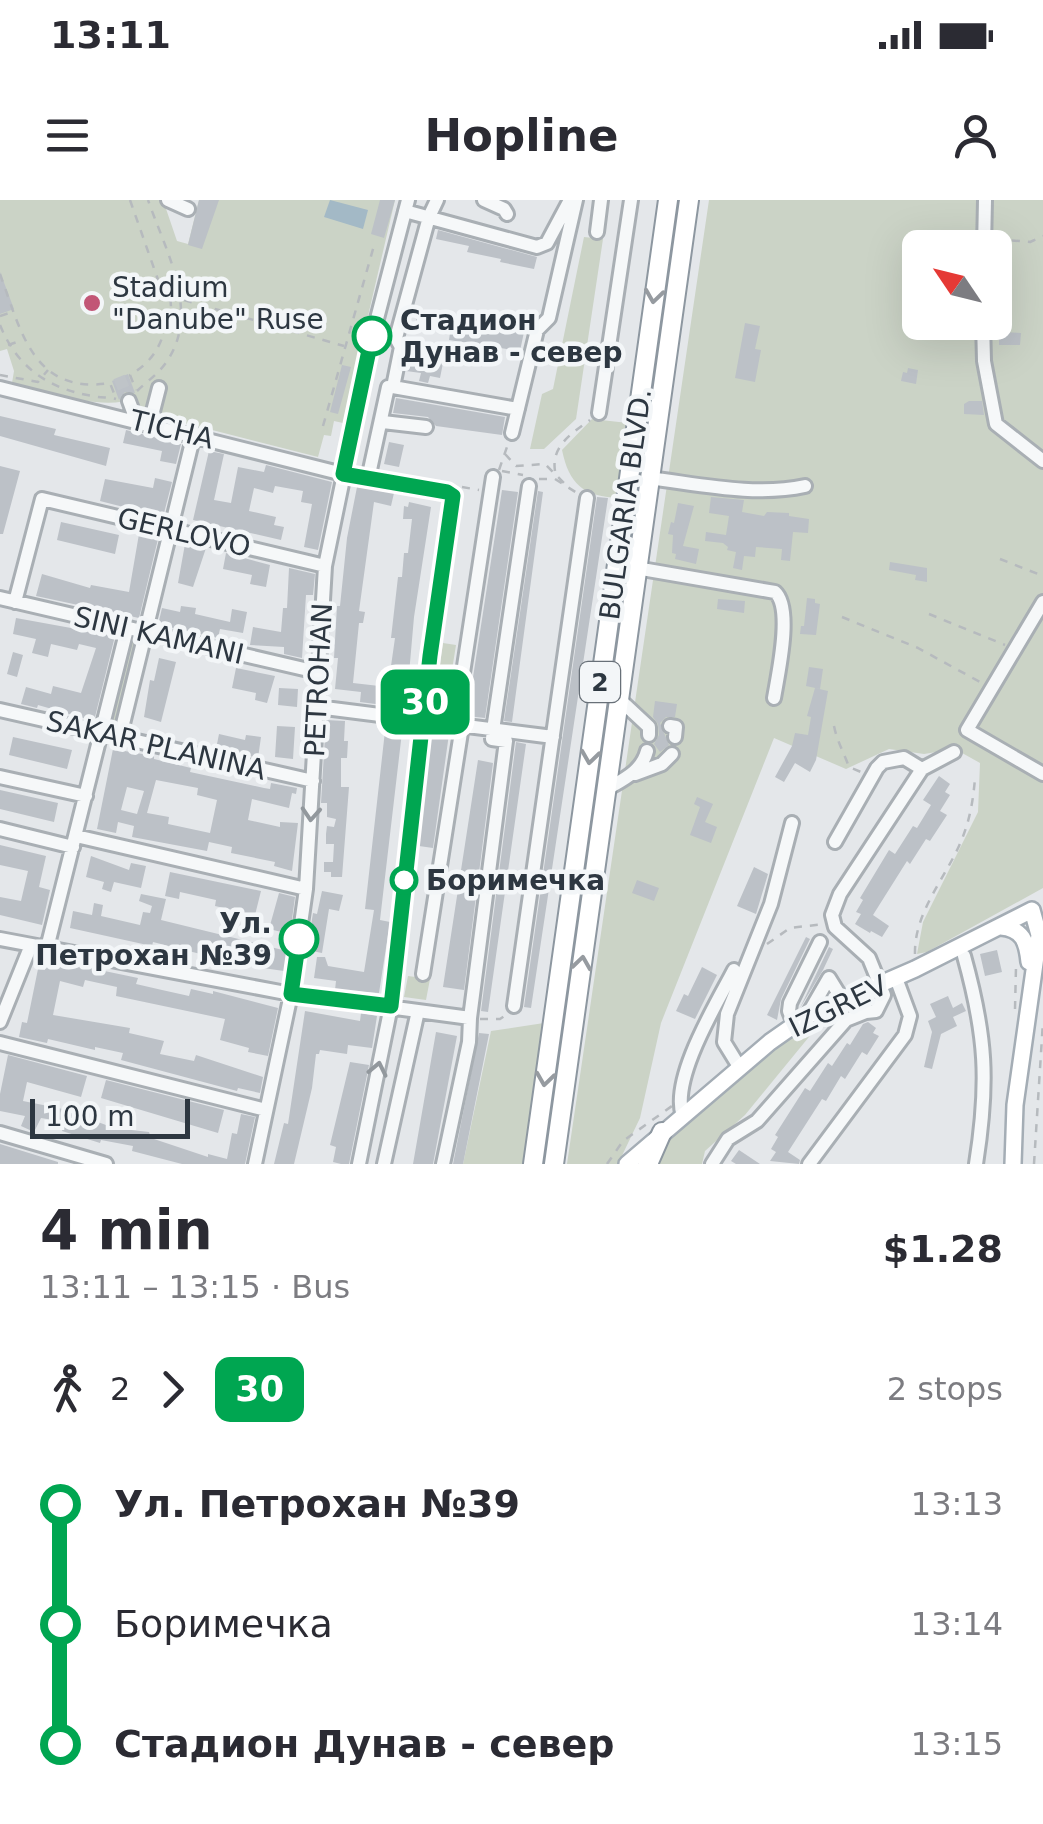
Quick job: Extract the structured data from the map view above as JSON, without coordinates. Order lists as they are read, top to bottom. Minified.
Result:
{"streets":{"highway":["BULGARIA BLVD.","2"],"main road":["IZGREV"],"street":["TICHA","GERLOVO","SINI KAMANI","PETROHAN","SAKAR PLANINA"]},"crossings":[["TICHA","PETROHAN"],["GERLOVO","SINI KAMANI"],["GERLOVO","PETROHAN"],["SINI KAMANI","PETROHAN"],["PETROHAN","SAKAR PLANINA"]],"places":["Stadium \"Danube\" Ruse","Стадион Дунав - север","Боримечка","Ул. Петрохан №39"],"lines":["bus line 30"],"scale_bar":"100 m","north":"top left","page":{"status":"13:11","header":"Hopline","on_map":"30","scale":"100 m","heading":["4 min","13:11 – 13:15 · Bus","$1.28"],"legs":["2","30","2 stops"],"list":[{"name":"Ул. Петрохан №39","value":"13:13"},{"name":"Боримечка","value":"13:14"},{"name":"Стадион Дунав - север","value":"13:15"}]}}
